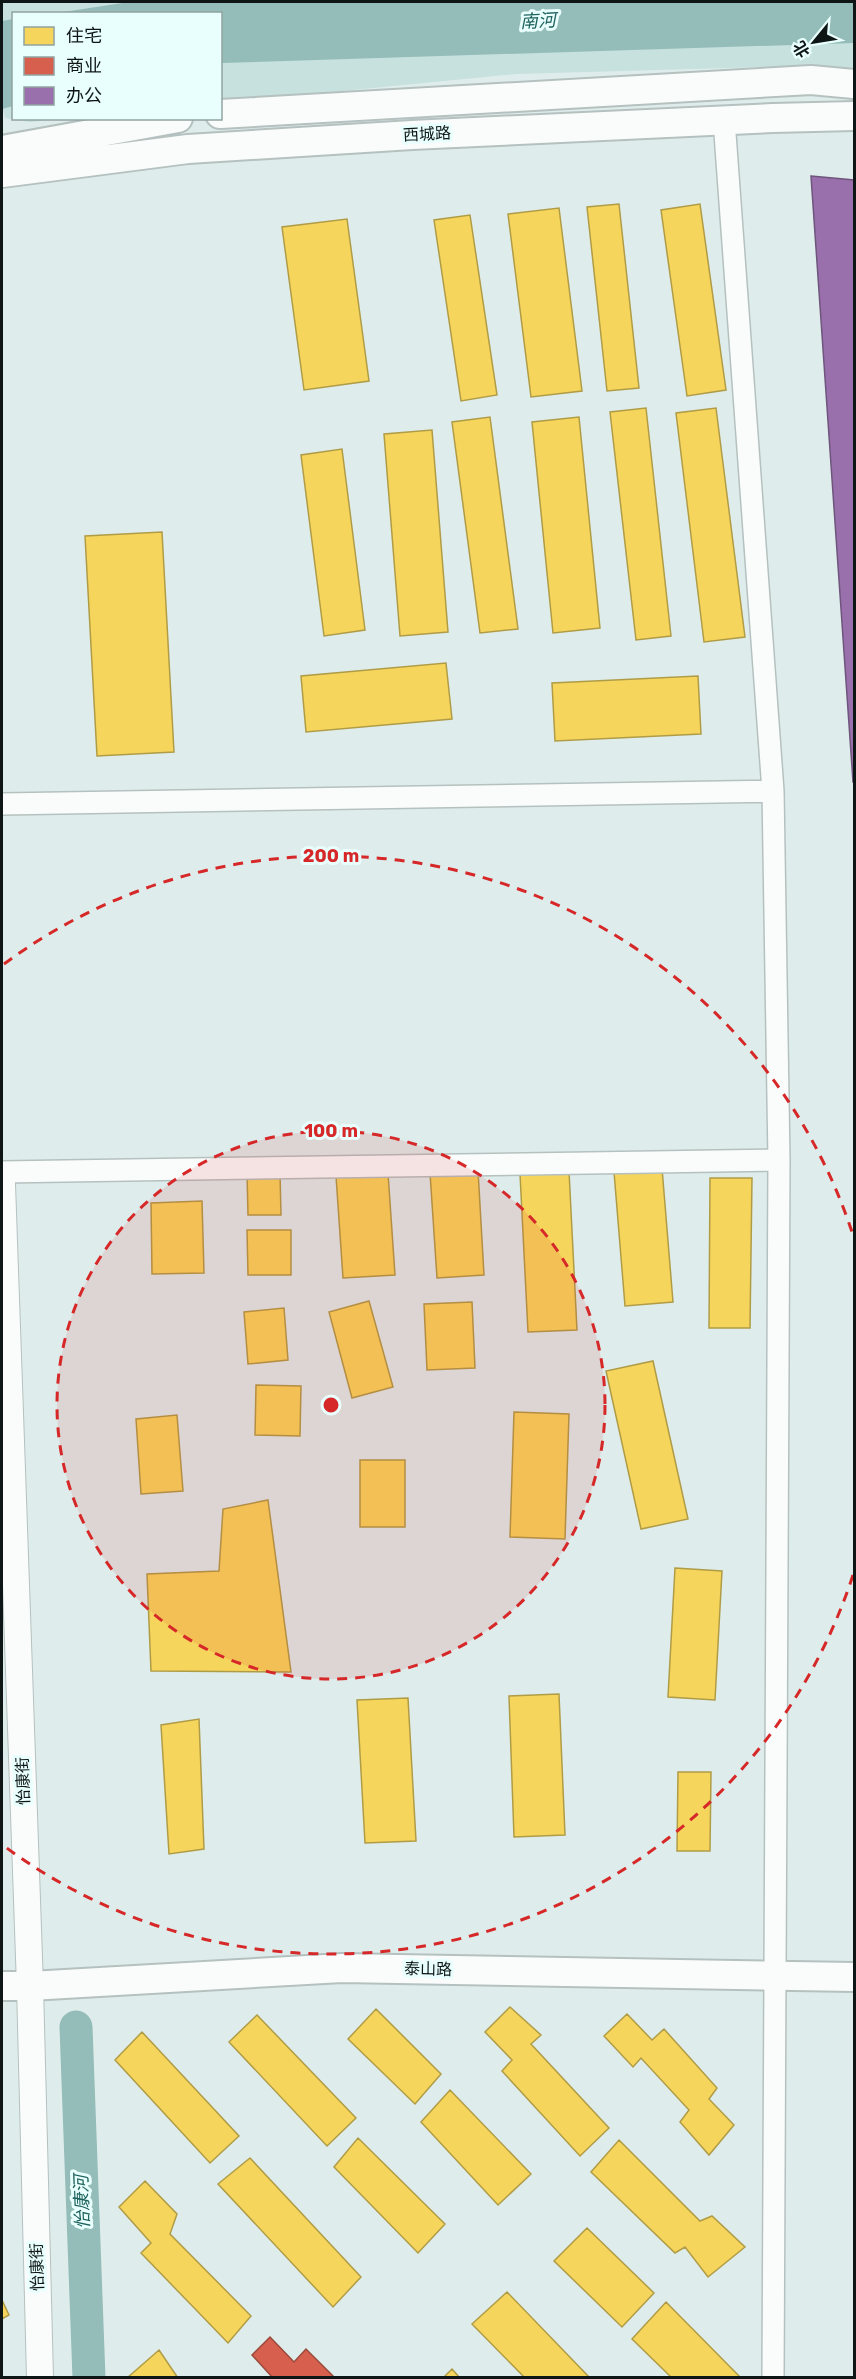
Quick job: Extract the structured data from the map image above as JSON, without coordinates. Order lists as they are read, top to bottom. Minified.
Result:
{"streets":{"main road":["西城路","泰山路"],"street":["怡康街"]},"crossings":[["怡康街","泰山路"]],"water":["南河","怡康河"],"legend":["住宅","商业","办公"],"north":"bottom left","rings":["200 m","100 m"]}
